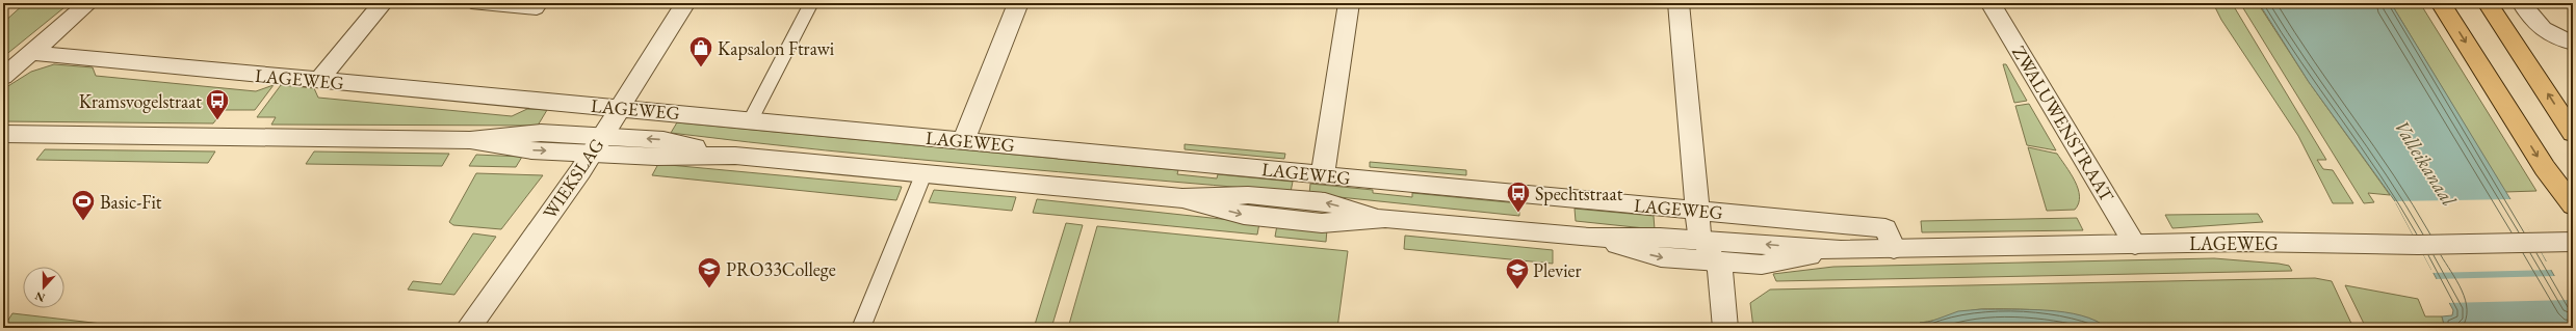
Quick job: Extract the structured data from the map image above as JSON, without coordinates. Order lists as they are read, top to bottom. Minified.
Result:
{"streets":{"street":["LAGEWEG","ZWALUWENSTRAAT","WIEKSLAG"]},"crossings":[["LAGEWEG","ZWALUWENSTRAAT"],["LAGEWEG","WIEKSLAG"]],"water":["Valleikanaal"],"places":{"shop":["Kapsalon Ftrawi"],"bus stop":["Kramsvogelstraat","Spechtstraat"],"sports":["Basic-Fit"],"school or university":["PRO33College","Plevier"]},"north":"bottom"}
